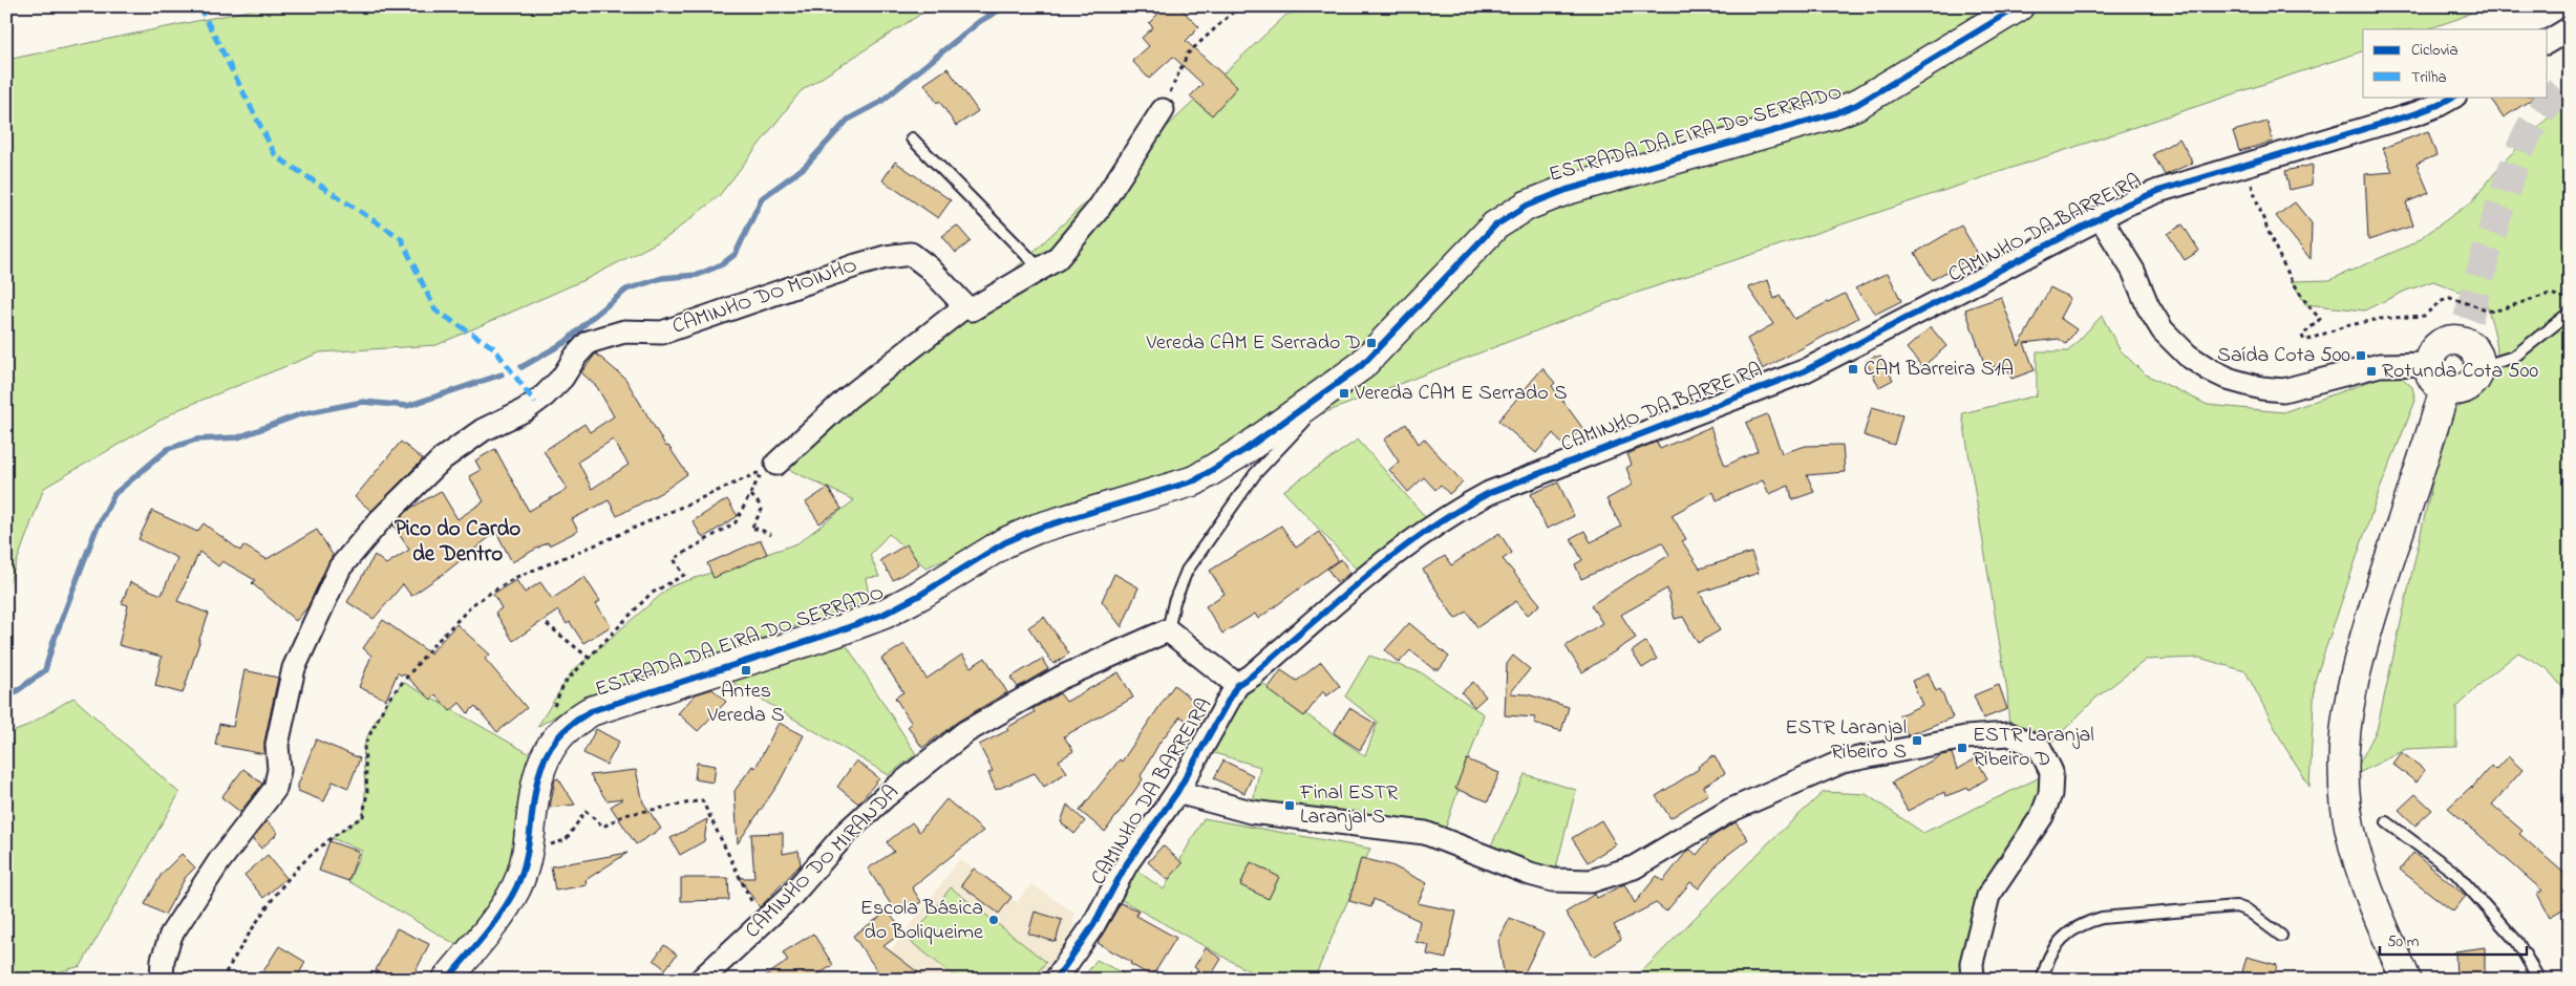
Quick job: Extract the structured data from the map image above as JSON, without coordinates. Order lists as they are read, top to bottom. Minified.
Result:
{"streets":{"main road":["ESTRADA DA EIRA DO SERRADO"],"street":["CAMINHO DA BARREIRA","CAMINHO DO MOINHO","CAMINHO DO MIRANDA"]},"districts":["Pico do Cardo de Dentro"],"places":{"transit":["Vereda CAM E Serrado D","Saída Cota 500","CAM Barreira S1A","Rotunda Cota 500","Vereda CAM E Serrado S","Antes Vereda S","ESTR Laranjal Ribeiro S","ESTR Laranjal Ribeiro D","Final ESTR Laranjal S"],"other":["Escola Básica do Boliqueime"]},"legend":["Ciclovia","Trilha"],"scale_bar":"50 m"}
